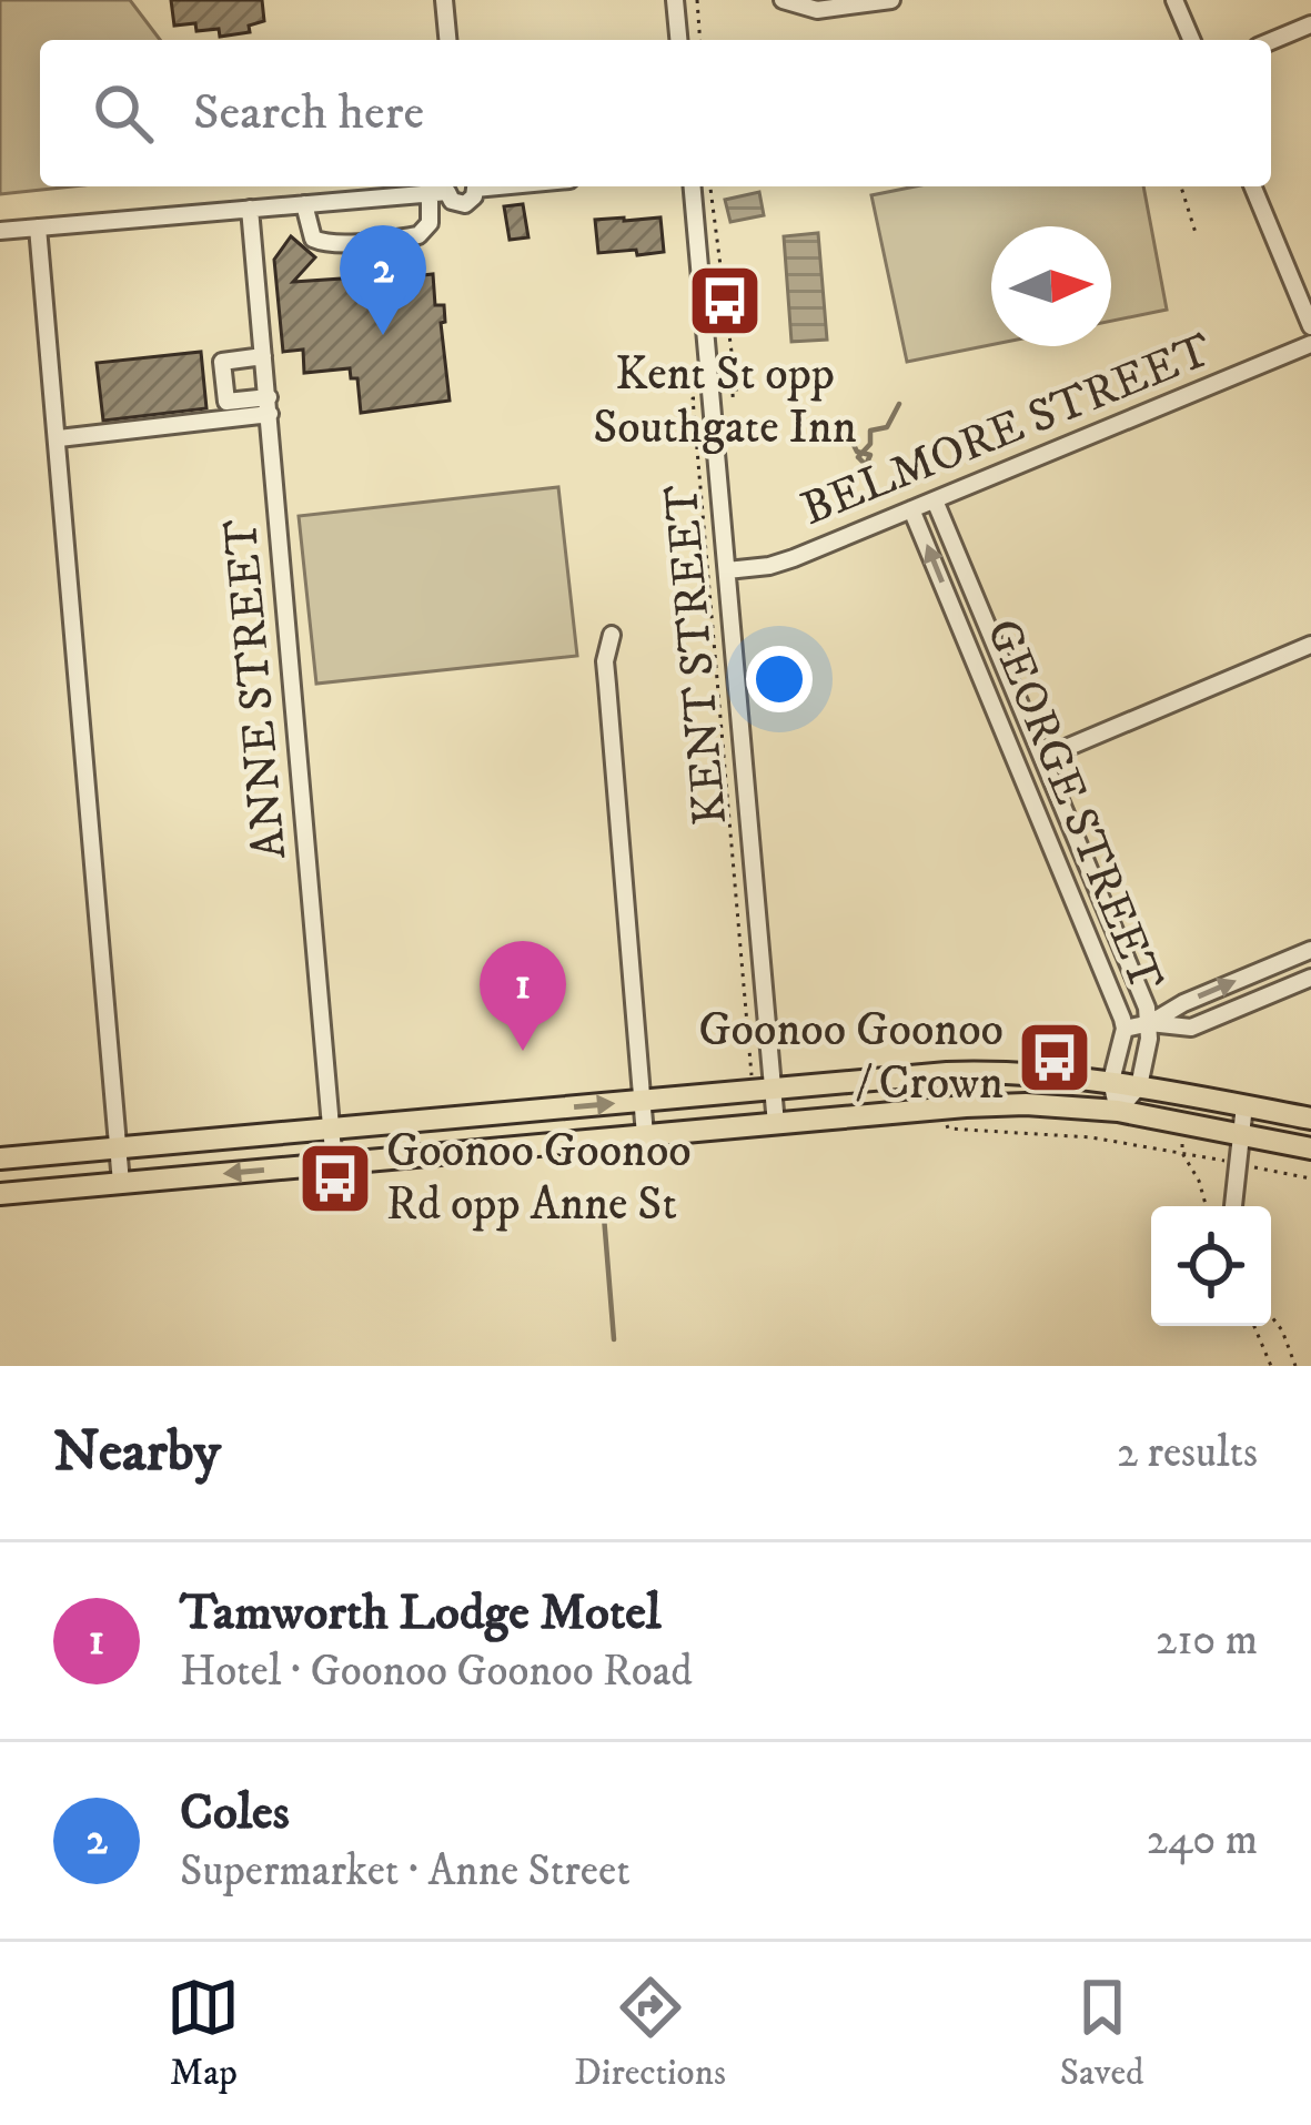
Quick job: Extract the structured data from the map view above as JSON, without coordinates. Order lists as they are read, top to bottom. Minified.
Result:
{"streets":{"street":["BELMORE STREET","KENT STREET","ANNE STREET","GEORGE STREET"]},"crossings":[["BELMORE STREET","KENT STREET"],["BELMORE STREET","GEORGE STREET"]],"places":{"bus stop":["Kent St opp Southgate Inn","Goonoo Goonoo / Crown","Goonoo Goonoo Rd opp Anne St"]},"north":"right","page":{"search":"Search here","pins":["2","1"],"heading":["Nearby","2 results"],"list":[{"mark":"1","name":"Tamworth Lodge Motel","note":"Hotel · Goonoo Goonoo Road","value":"210 m"},{"mark":"2","name":"Coles","note":"Supermarket · Anne Street","value":"240 m"}],"nav":["Map","Directions","Saved"]}}
